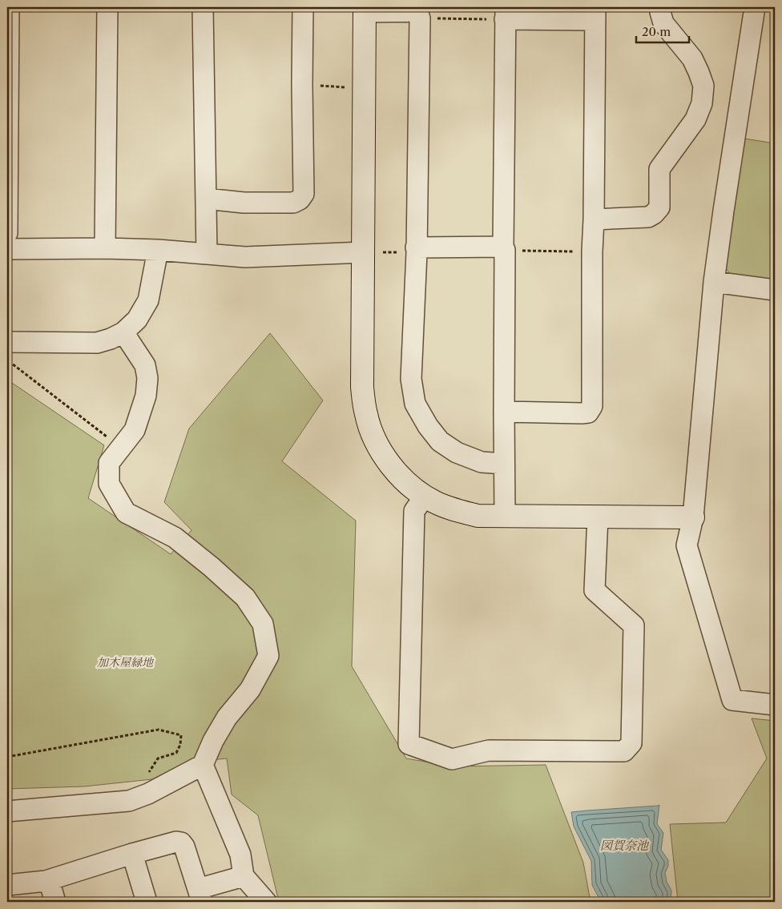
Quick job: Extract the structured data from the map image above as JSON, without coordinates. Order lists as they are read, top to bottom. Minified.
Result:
{"water":["図賀奈池"],"parks":["加木屋緑地"],"scale_bar":"20 m"}
